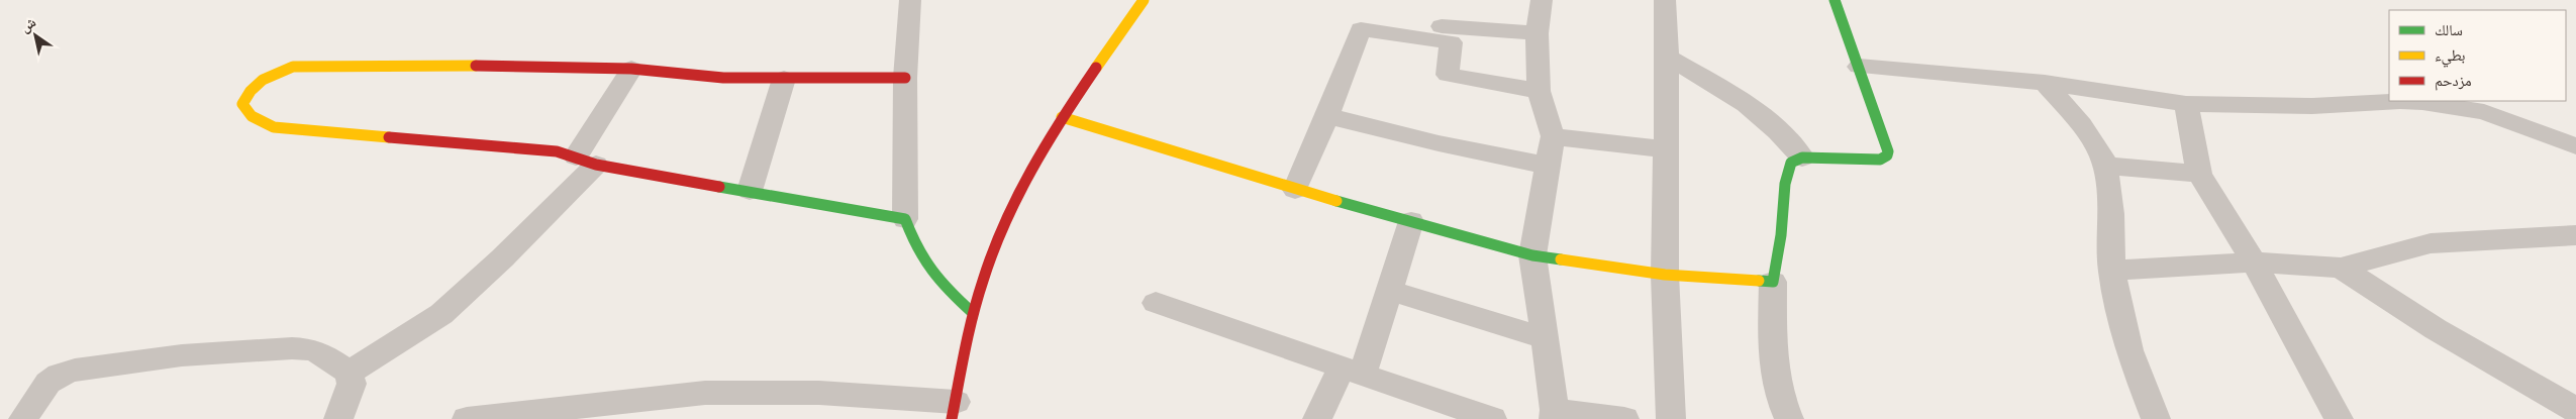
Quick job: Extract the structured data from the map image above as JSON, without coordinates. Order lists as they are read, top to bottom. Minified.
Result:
{"legend":["سالك","بطيء","مزدحم"],"north":"top left"}
